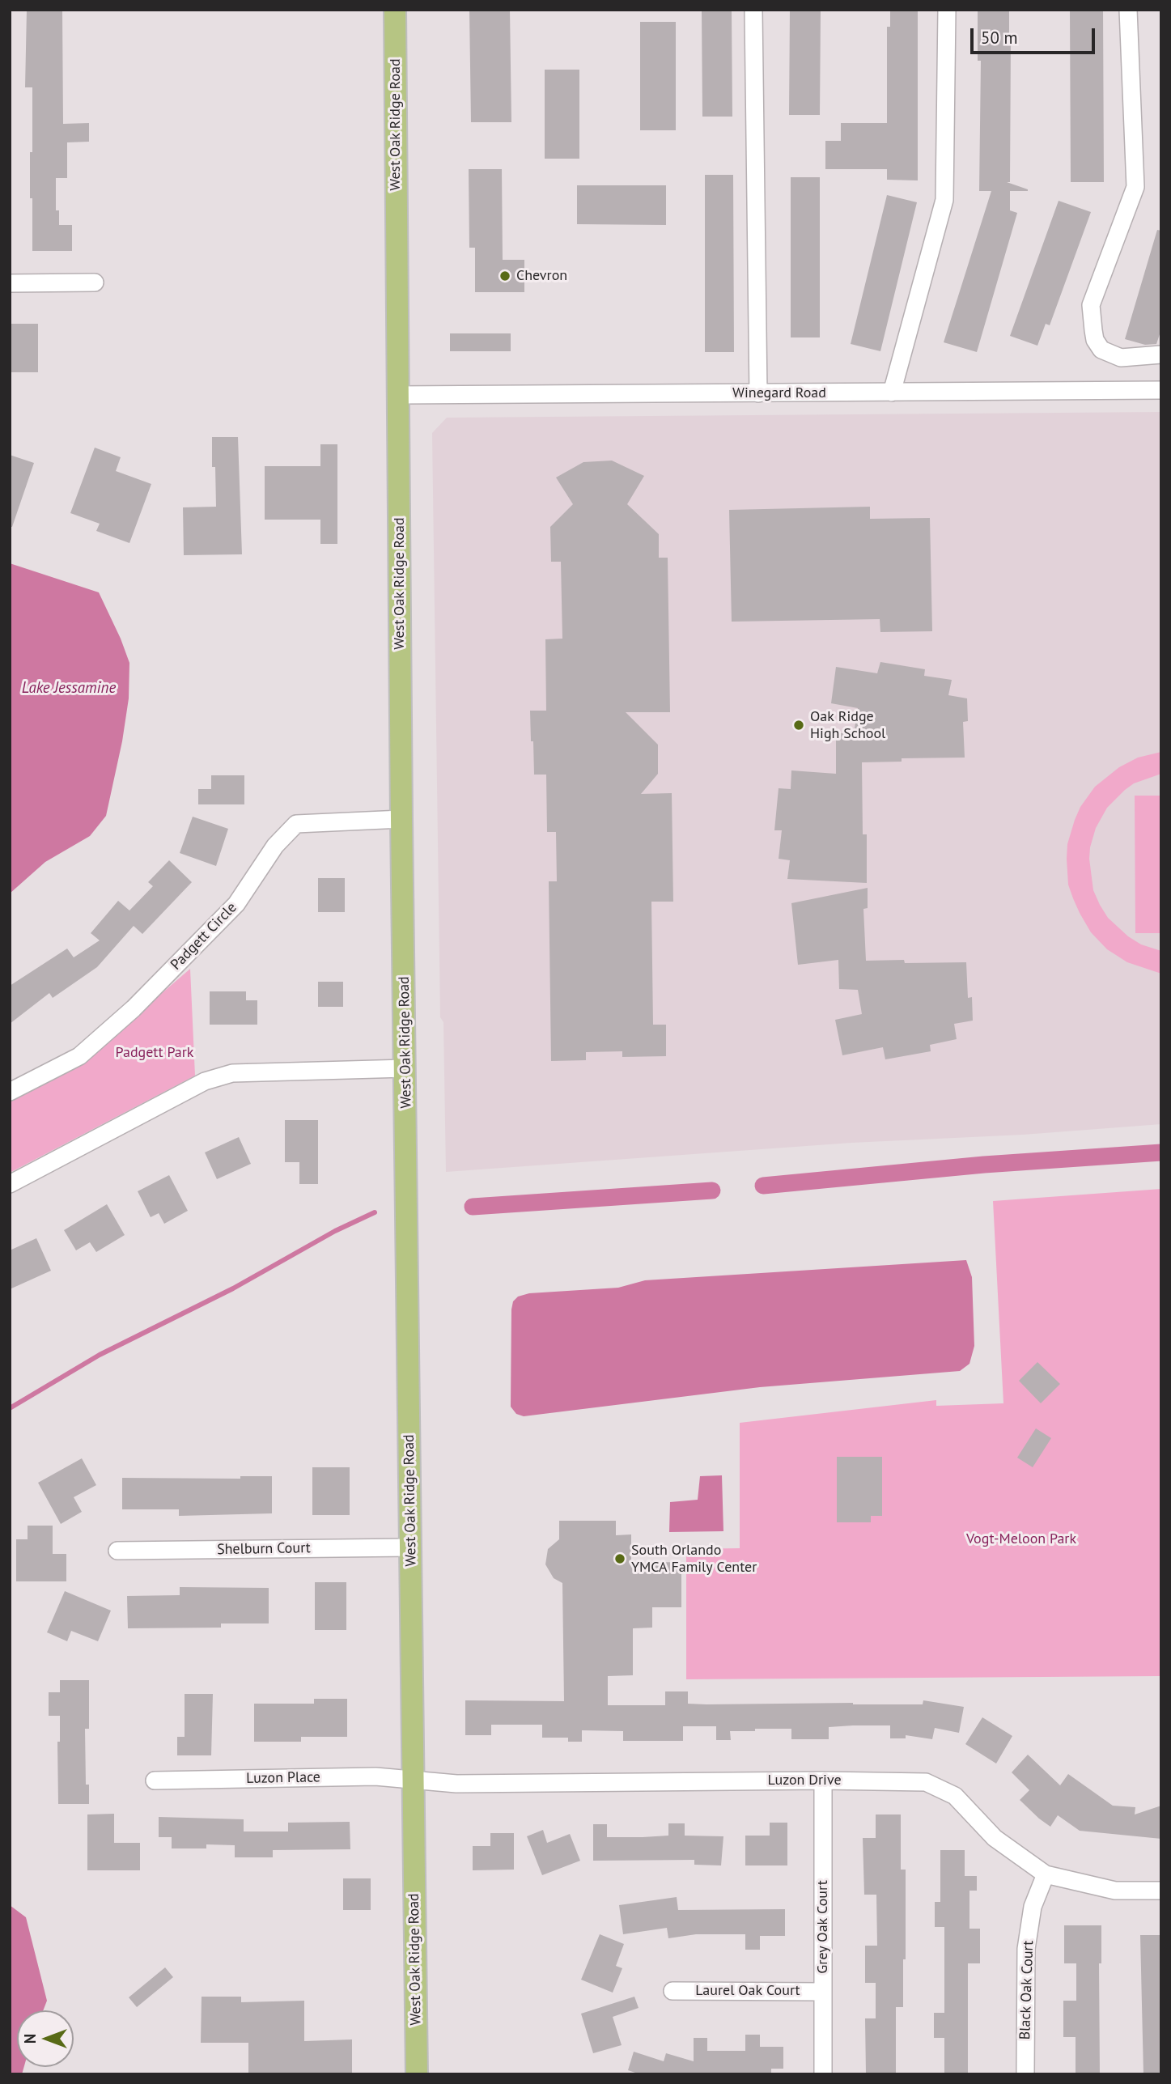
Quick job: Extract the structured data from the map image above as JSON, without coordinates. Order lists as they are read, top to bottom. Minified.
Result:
{"streets":{"main road":["West Oak Ridge Road"],"street":["Winegard Road","Padgett Circle","Shelburn Court","Luzon Place","Luzon Drive","Grey Oak Court","Black Oak Court","Laurel Oak Court"]},"crossings":[["West Oak Ridge Road","Winegard Road"],["West Oak Ridge Road","Padgett Circle"],["West Oak Ridge Road","Shelburn Court"],["West Oak Ridge Road","Luzon Place"],["West Oak Ridge Road","Luzon Drive"],["Luzon Place","Luzon Drive"],["Luzon Drive","Grey Oak Court"],["Luzon Drive","Black Oak Court"],["Grey Oak Court","Laurel Oak Court"]],"water":["Lake Jessamine"],"parks":["Padgett Park","Vogt-Meloon Park"],"places":["Chevron","Oak Ridge High School","South Orlando YMCA Family Center"],"scale_bar":"50 m","north":"left"}
